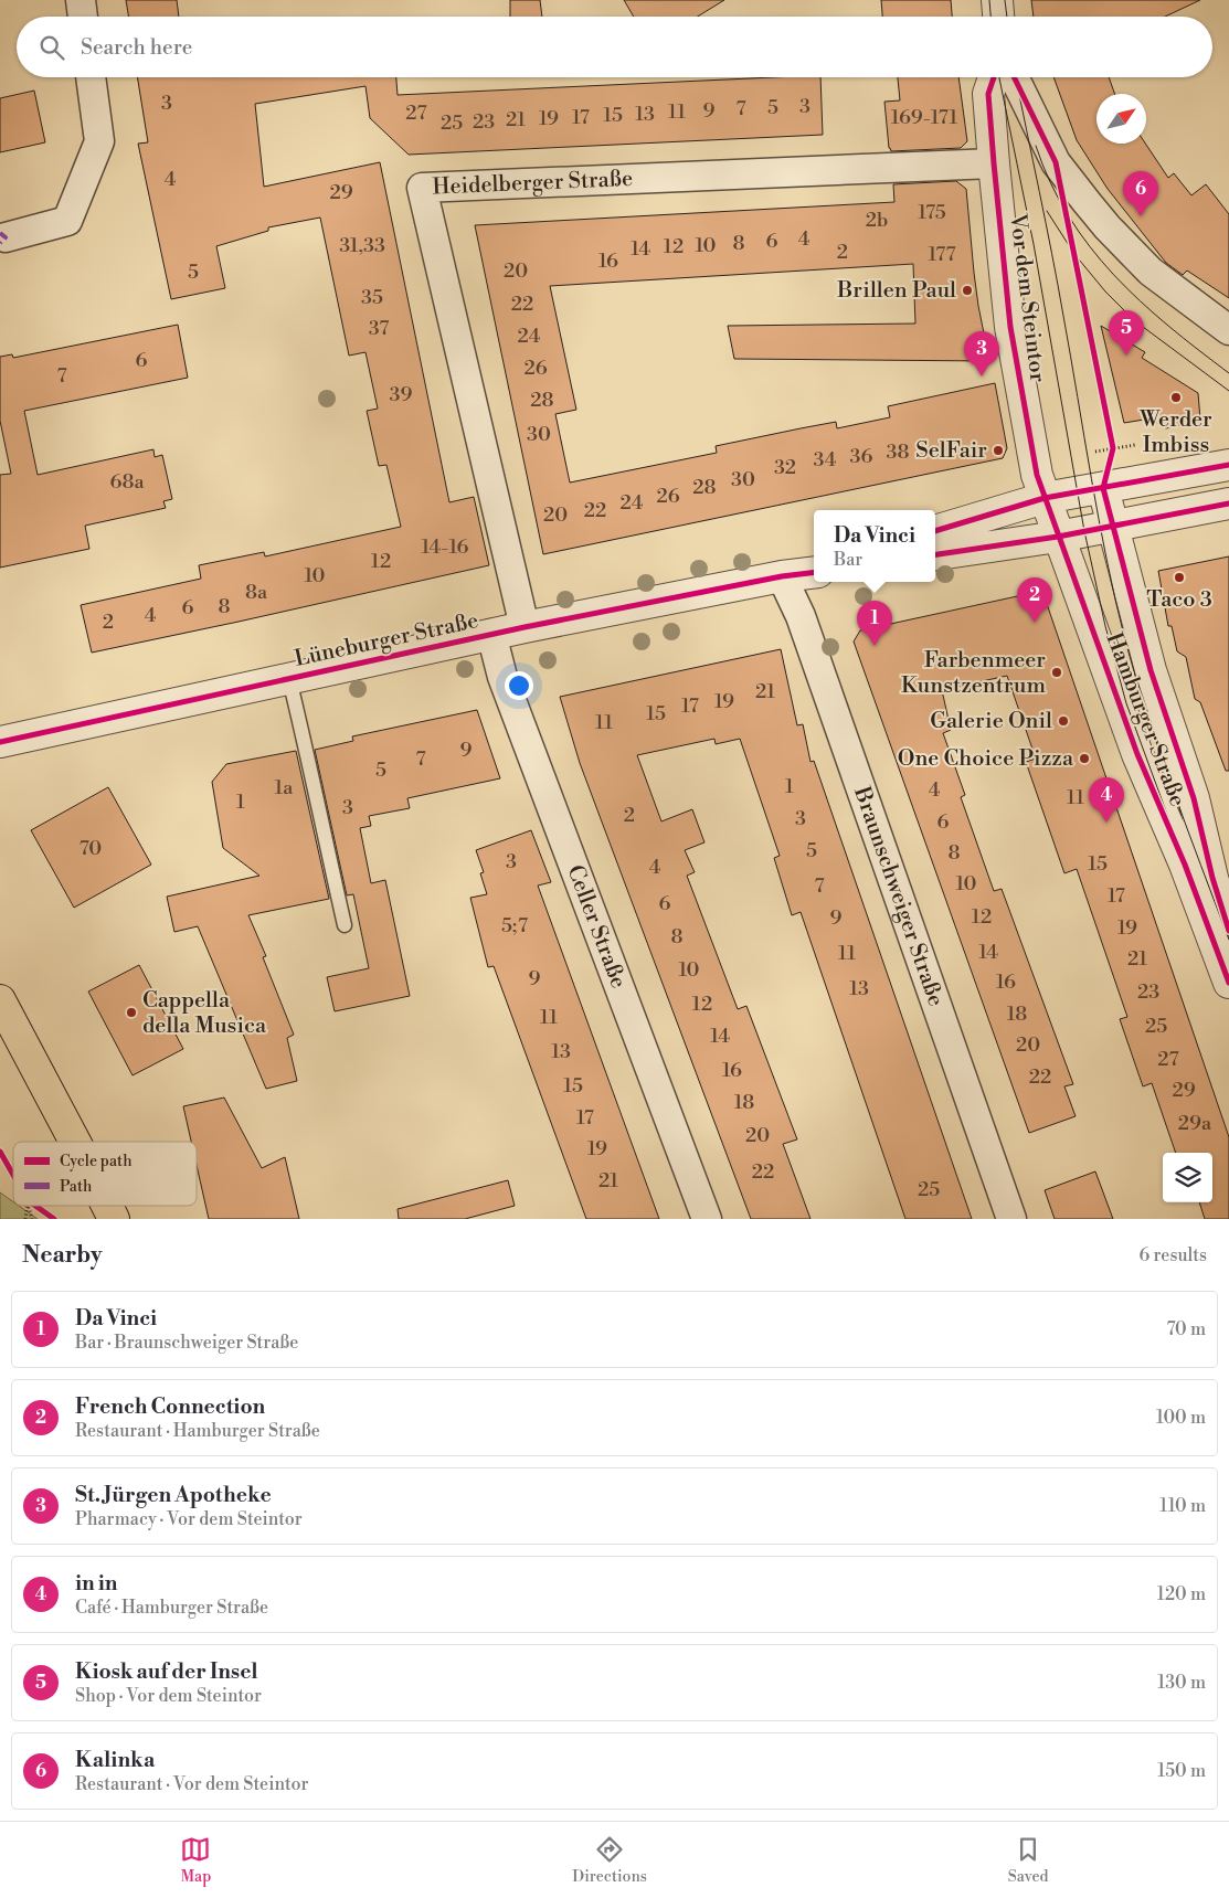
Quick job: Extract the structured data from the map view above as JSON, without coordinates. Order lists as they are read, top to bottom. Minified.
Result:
{"streets":{"street":["Heidelberger Straße","Vor dem Steintor","Lüneburger Straße","Hamburger Straße","Braunschweiger Straße","Celler Straße"]},"crossings":[["Heidelberger Straße","Vor dem Steintor"],["Heidelberger Straße","Lüneburger Straße"],["Vor dem Steintor","Hamburger Straße"],["Lüneburger Straße","Braunschweiger Straße"],["Lüneburger Straße","Celler Straße"]],"places":["Brillen Paul","Werder Imbiss","SelFair","Taco 3","Farbenmeer Kunstzentrum","Galerie Onil","One Choice Pizza","Cappella della Musica"],"house_numbers":["3","3","5","7","9","11","27","13","15","17","169-171","19","21","23","25","4","29","175","2b","4","6","8","31,33","10","12","14","2","177","16","20","5","35","22","37","24","6","26","7","39","28","30","38","36","34","32","30","68a","28","26","24","22","20","14-16","12","10","8a","8","6","4","2","21","19","17","15","11","9","7","5","1","1a","4","11","1","3","2","3","6","70","5","8","3","15","4","10","7","17","6","12","9","5;7","19","8","14","11","21","10","9","16","13","23","12","18","11","25","14","20","13","27","16","22","15","29","18","17","29a","20","19","22","21","25"],"legend":["Cycle path","Path"],"north":"top right","page":{"search":"Search here","pins":["6","5","3","2","1","4"],"popup":["Da Vinci","Bar"],"heading":["Nearby","6 results"],"list":[{"mark":"1","name":"Da Vinci","note":"Bar · Braunschweiger Straße","value":"70 m"},{"mark":"2","name":"French Connection","note":"Restaurant · Hamburger Straße","value":"100 m"},{"mark":"3","name":"St. Jürgen Apotheke","note":"Pharmacy · Vor dem Steintor","value":"110 m"},{"mark":"4","name":"in in","note":"Café · Hamburger Straße","value":"120 m"},{"mark":"5","name":"Kiosk auf der Insel","note":"Shop · Vor dem Steintor","value":"130 m"},{"mark":"6","name":"Kalinka","note":"Restaurant · Vor dem Steintor","value":"150 m"}],"nav":["Map","Directions","Saved"]}}
